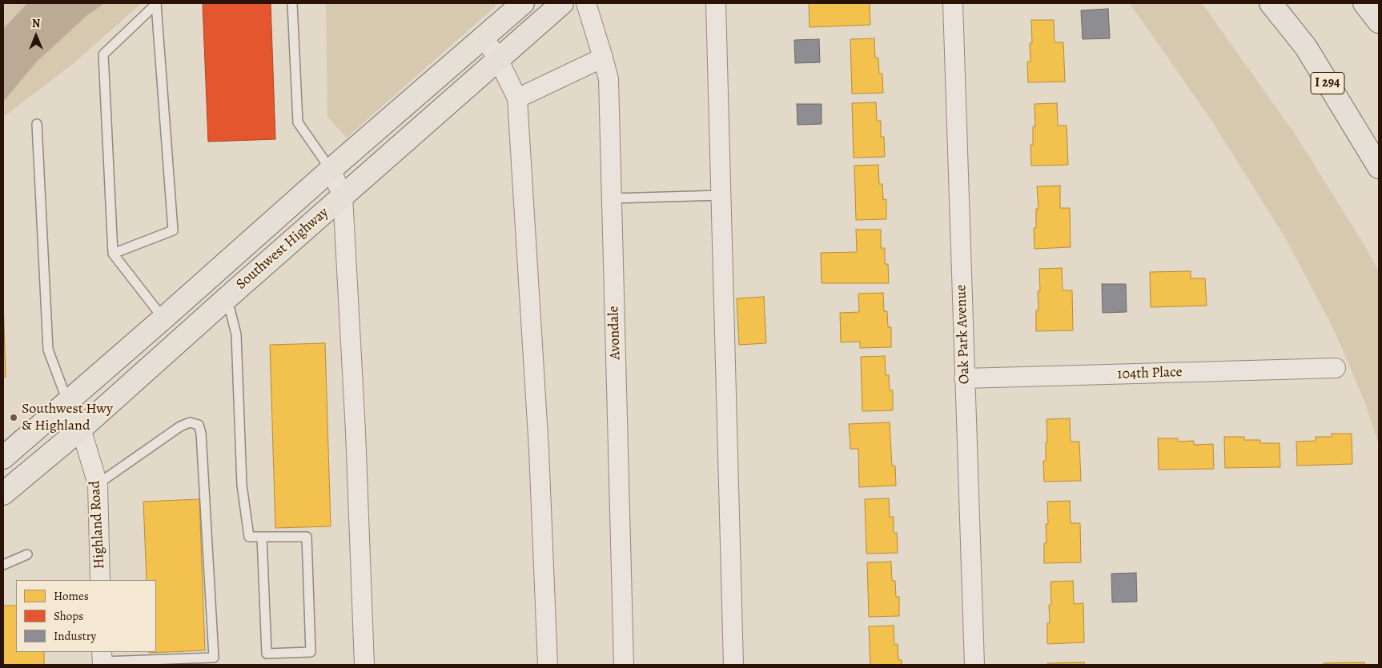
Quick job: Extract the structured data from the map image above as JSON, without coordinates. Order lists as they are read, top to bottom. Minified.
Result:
{"streets":{"main road":["I 294","Southwest Highway"],"street":["Avondale","Oak Park Avenue","104th Place","Highland Road"]},"crossings":[["Southwest Highway","Highland Road"],["Oak Park Avenue","104th Place"]],"places":["Southwest Hwy & Highland"],"legend":["Homes","Shops","Industry"],"north":"top"}
